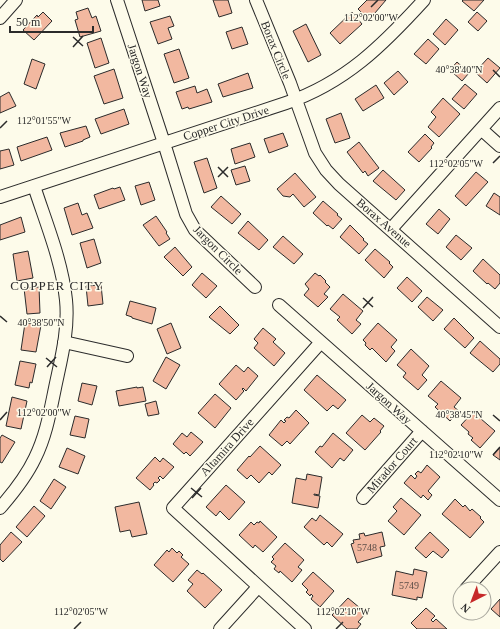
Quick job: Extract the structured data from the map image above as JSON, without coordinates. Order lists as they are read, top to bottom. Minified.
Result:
{"streets":{"street":["Borax Circle","Jargon Way","Copper City Drive","Borax Avenue","Jargon Circle","Altamira Drive","Mirador Court"]},"crossings":[["Borax Circle","Copper City Drive"],["Borax Circle","Borax Avenue"],["Jargon Way","Copper City Drive"],["Jargon Way","Jargon Circle"],["Jargon Way","Altamira Drive"],["Jargon Way","Mirador Court"],["Copper City Drive","Borax Avenue"],["Copper City Drive","Jargon Circle"]],"districts":["COPPER CITY"],"house_numbers":["5748","5749"],"scale_bar":"50 m","north":"bottom left","coordinates":["112°02'00\"W","40°38'40\"N","112°01'55\"W","112°02'05\"W","40°38'50\"N","40°38'45\"N","112°02'10\"W"]}
